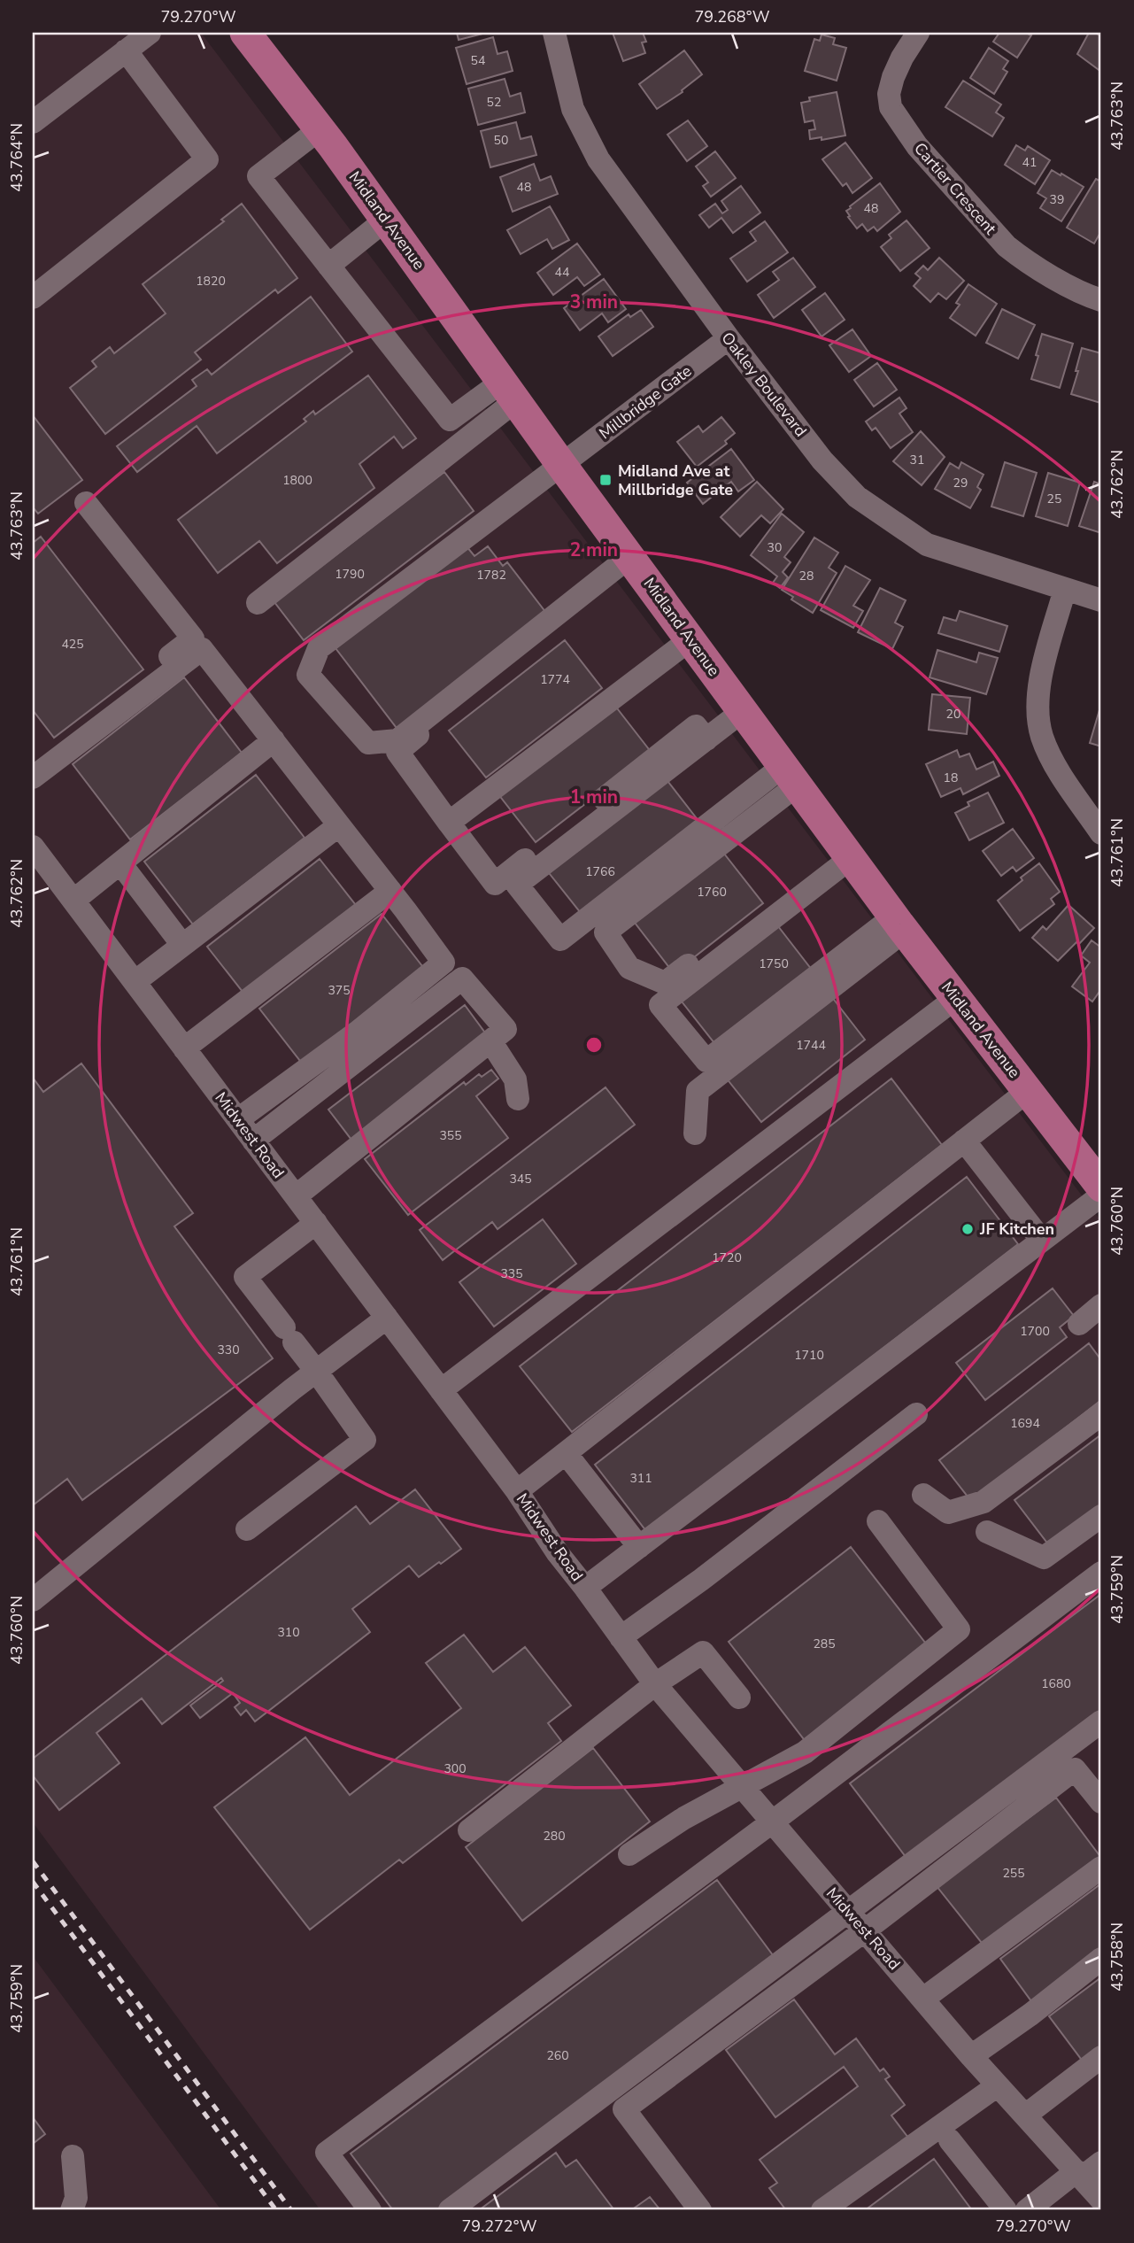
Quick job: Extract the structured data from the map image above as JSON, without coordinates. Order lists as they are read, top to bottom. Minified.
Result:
{"streets":{"main road":["Midland Avenue"],"street":["Cartier Crescent","Oakley Boulevard","Millbridge Gate","Midwest Road"]},"crossings":[["Midland Avenue","Millbridge Gate"],["Oakley Boulevard","Millbridge Gate"]],"places":{"transit":["Midland Ave at Millbridge Gate"],"other":["JF Kitchen"]},"house_numbers":["54","52","50","41","48","39","48","44","1820","31","1800","29","25","30","1790","1782","28","425","1774","20","18","1766","1760","1750","375","1744","355","345","1720","335","1700","330","1710","1694","311","310","285","1680","300","280","255","260"],"coordinates":["79.270°W","79.268°W","43.763°N","43.764°N","43.762°N","43.761°N","43.760°N","43.759°N","43.758°N","79.272°W"],"rings":["3 min","2 min","1 min"]}
